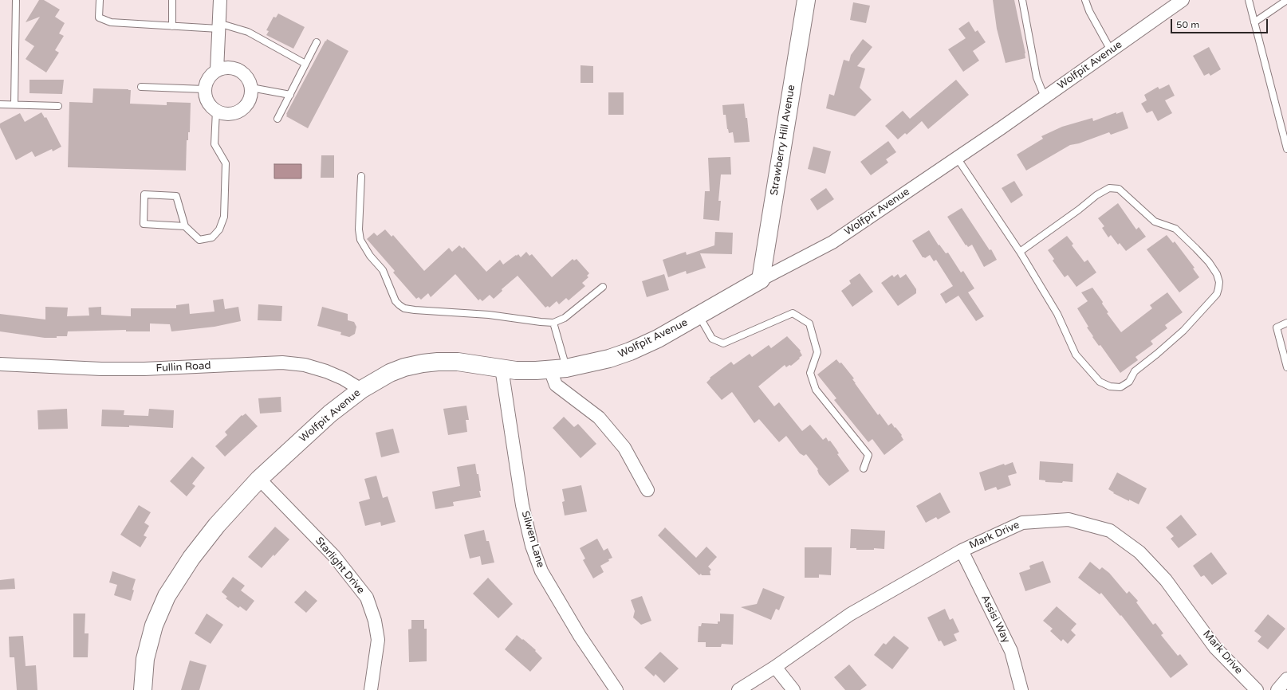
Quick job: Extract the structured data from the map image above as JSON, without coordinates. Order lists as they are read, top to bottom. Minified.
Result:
{"streets":{"street":["Wolfpit Avenue","Strawberry Hill Avenue","Fullin Road","Mark Drive","Silwen Lane","Starlight Drive","Assisi Way"]},"crossings":[["Wolfpit Avenue","Strawberry Hill Avenue"],["Wolfpit Avenue","Fullin Road"],["Wolfpit Avenue","Silwen Lane"],["Wolfpit Avenue","Starlight Drive"],["Mark Drive","Assisi Way"]],"scale_bar":"50 m"}
